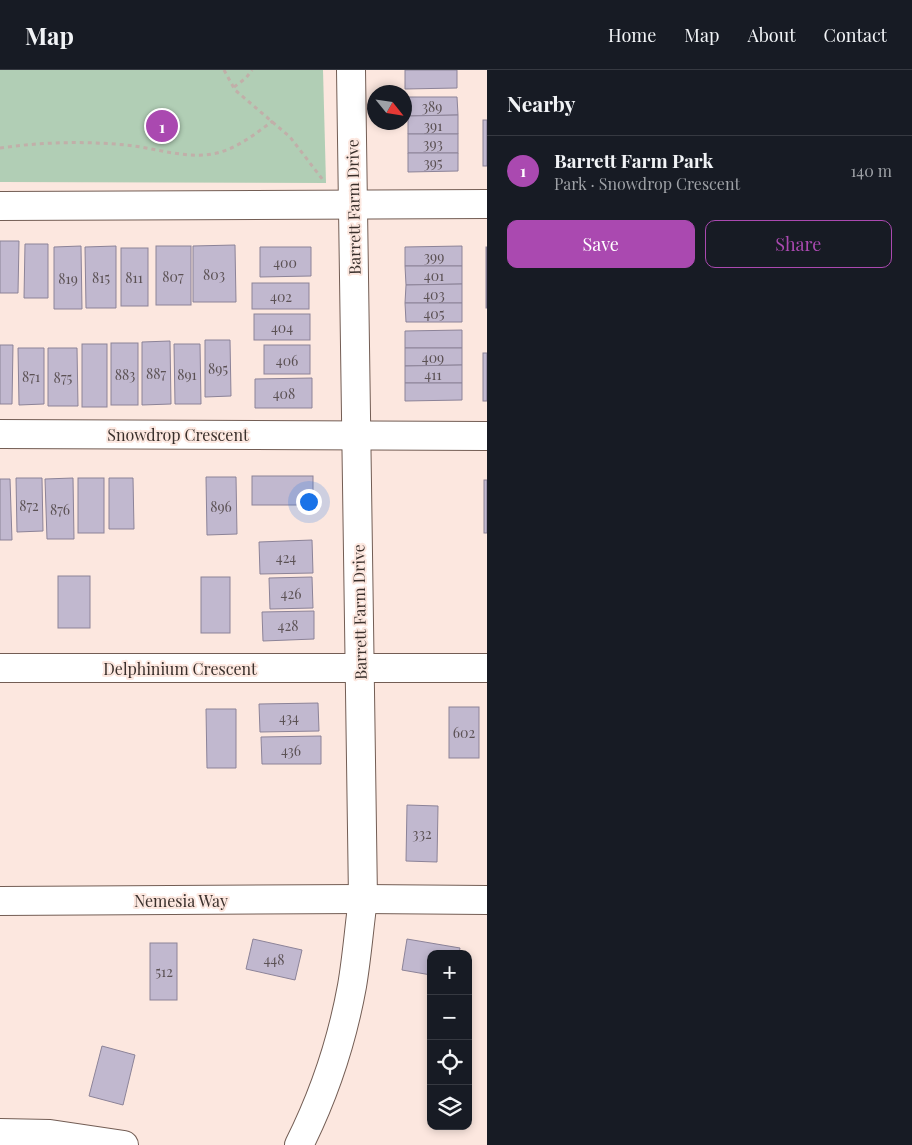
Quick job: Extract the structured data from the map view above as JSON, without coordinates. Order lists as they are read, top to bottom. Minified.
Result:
{"streets":{"street":["Barrett Farm Drive","Snowdrop Crescent","Delphinium Crescent","Nemesia Way"]},"crossings":[["Barrett Farm Drive","Snowdrop Crescent"],["Barrett Farm Drive","Delphinium Crescent"],["Barrett Farm Drive","Nemesia Way"]],"house_numbers":["389","391","393","395","399","400","803","401","807","815","811","819","403","402","405","404","409","406","895","887","883","891","411","871","875","408","872","896","876","424","426","428","434","602","436","332","448","512"],"north":"bottom right","page":{"header":"Map","nav":["Home","Map","About","Contact"],"heading":"Nearby","pins":"1","list":[{"mark":"1","name":"Barrett Farm Park","note":"Park · Snowdrop Crescent","value":"140 m"}],"buttons":["Save","Share"],"map_buttons":["+","−"]}}
